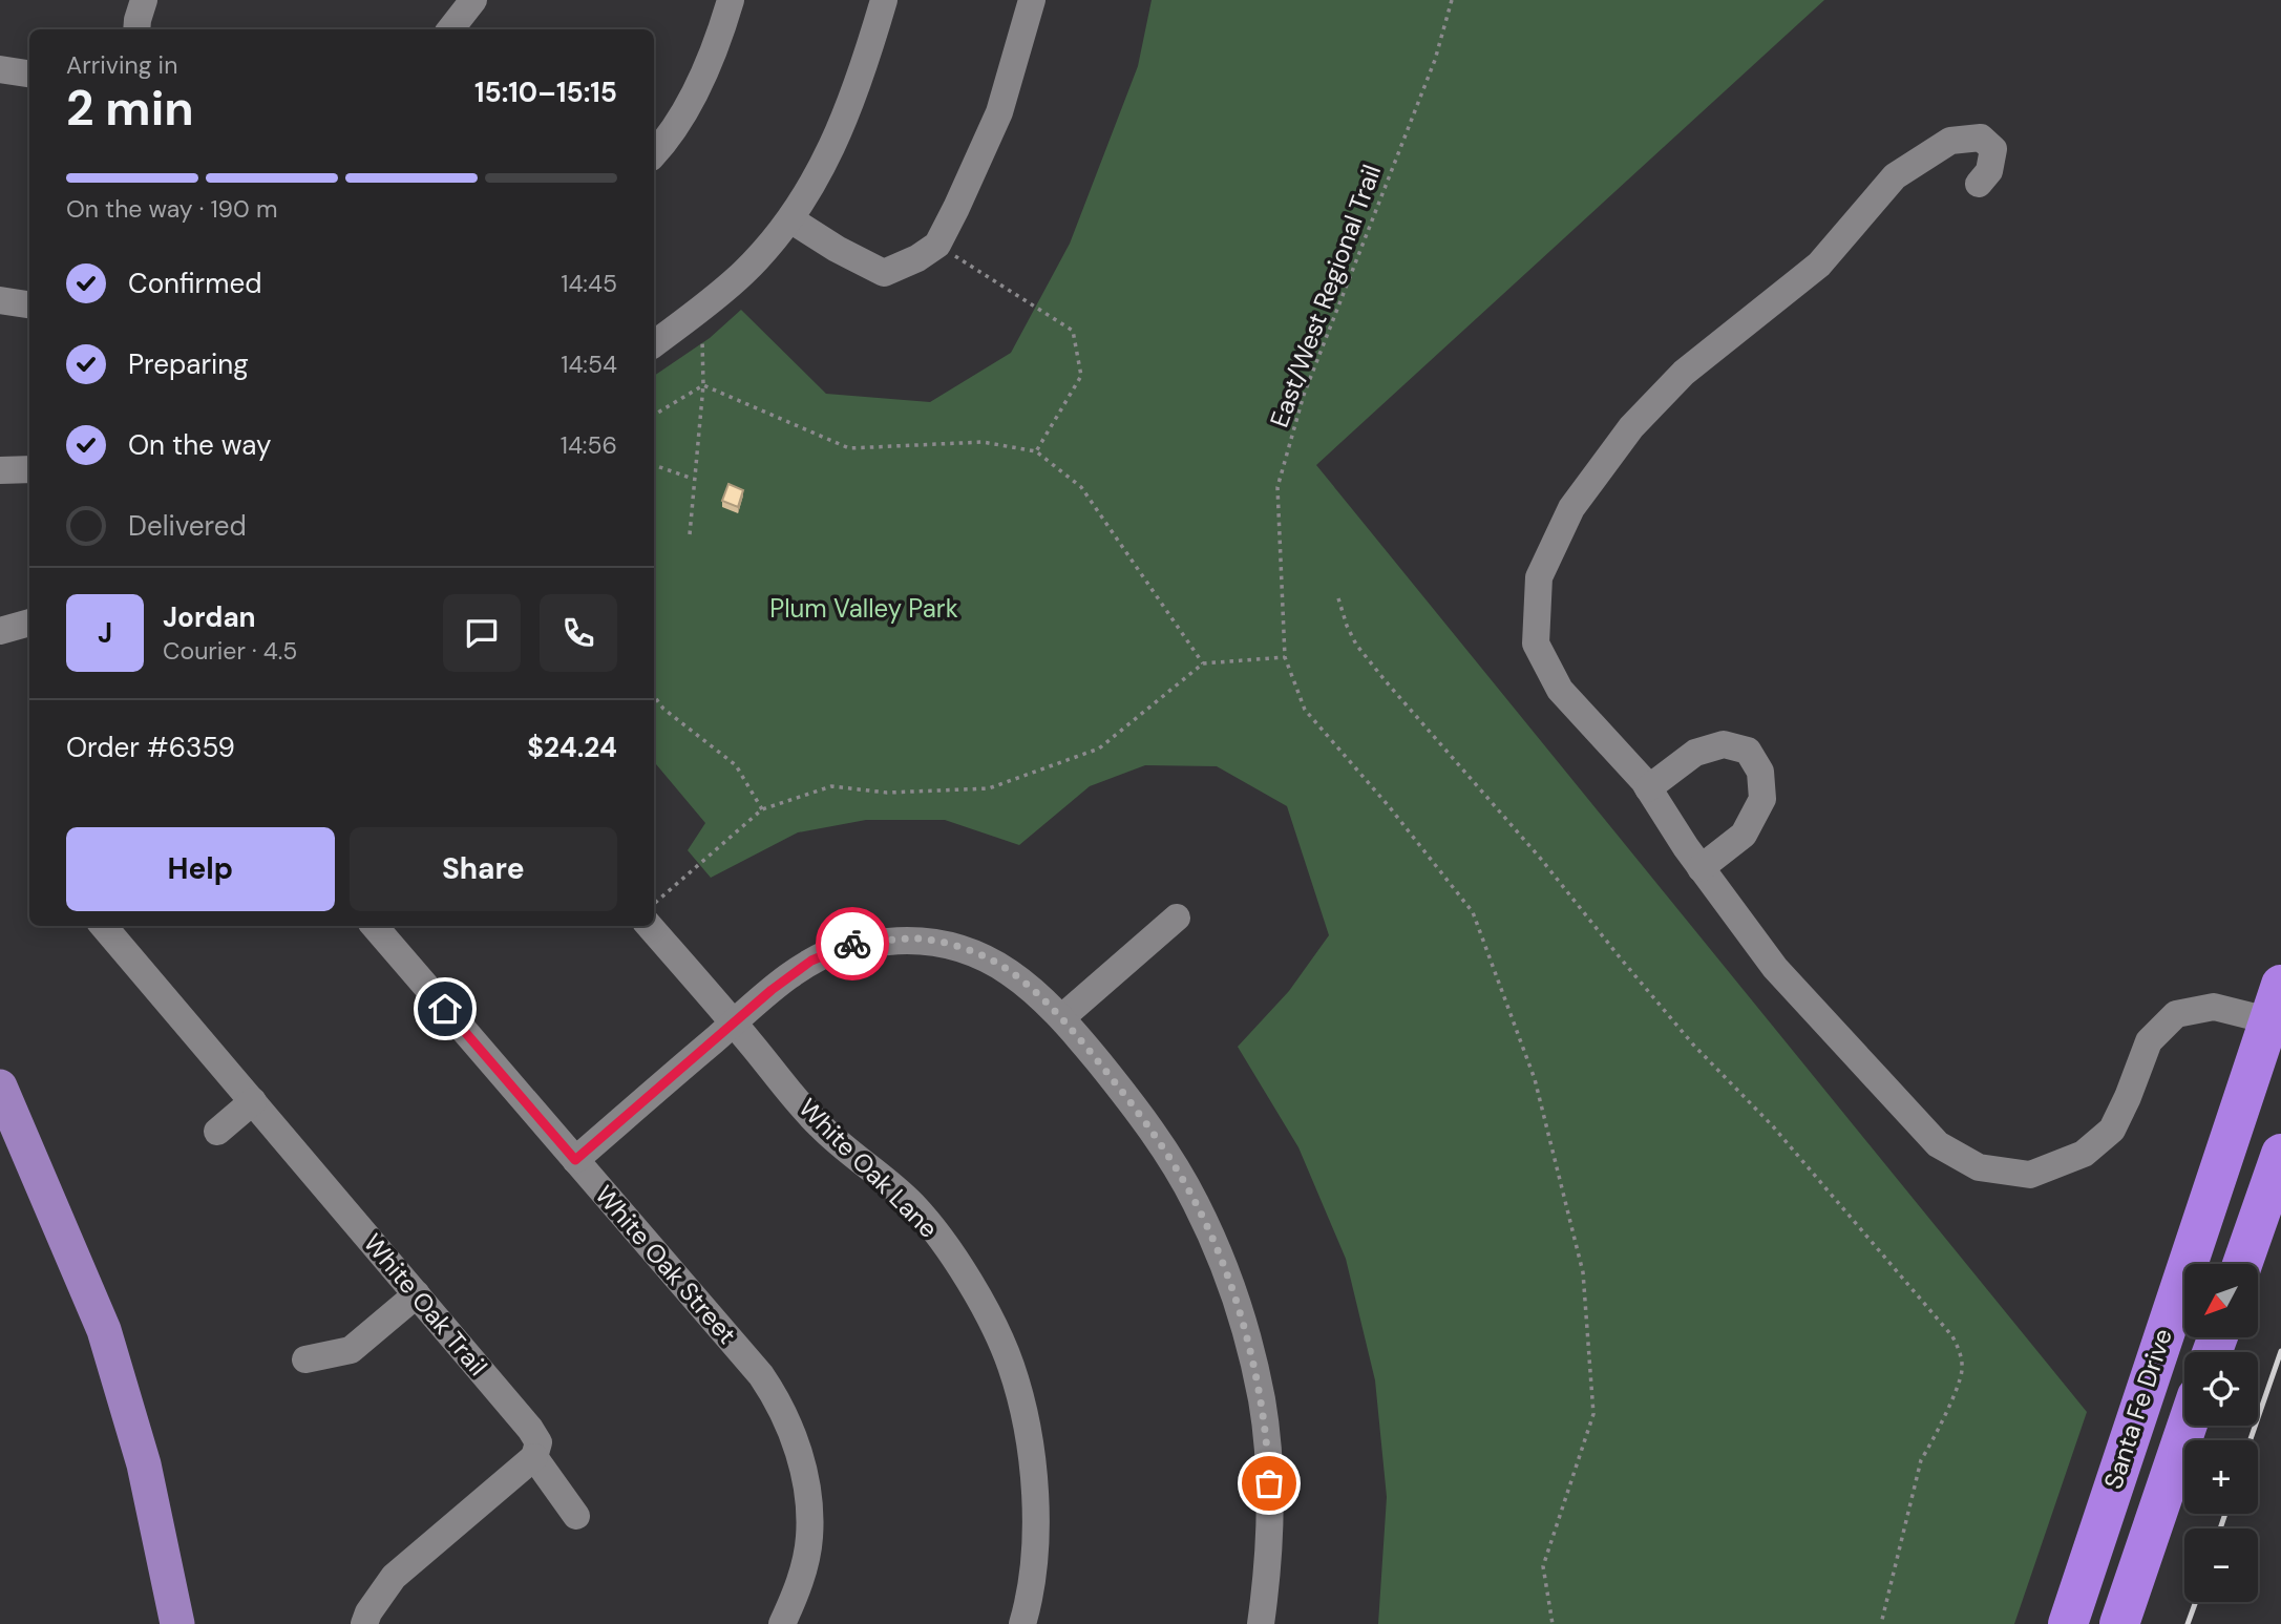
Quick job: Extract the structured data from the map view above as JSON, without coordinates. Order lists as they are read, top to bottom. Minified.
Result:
{"streets":{"highway":["Santa Fe Drive"],"street":["White Oak Lane","White Oak Street","White Oak Trail"],"path":["East/West Regional Trail"]},"parks":["Plum Valley Park"],"north":"bottom left","page":{"heading":["2 min","Arriving in","15:10–15:15"],"panel":["Jordan","Courier · 4.5","Order #6359","$24.24"],"bar":"On the way · 190 m","list":[["Confirmed","14:45"],["Preparing","14:54"],["On the way","14:56"],"Delivered"],"round":"J","buttons":["Help","Share"],"map_buttons":["+","−"]}}
